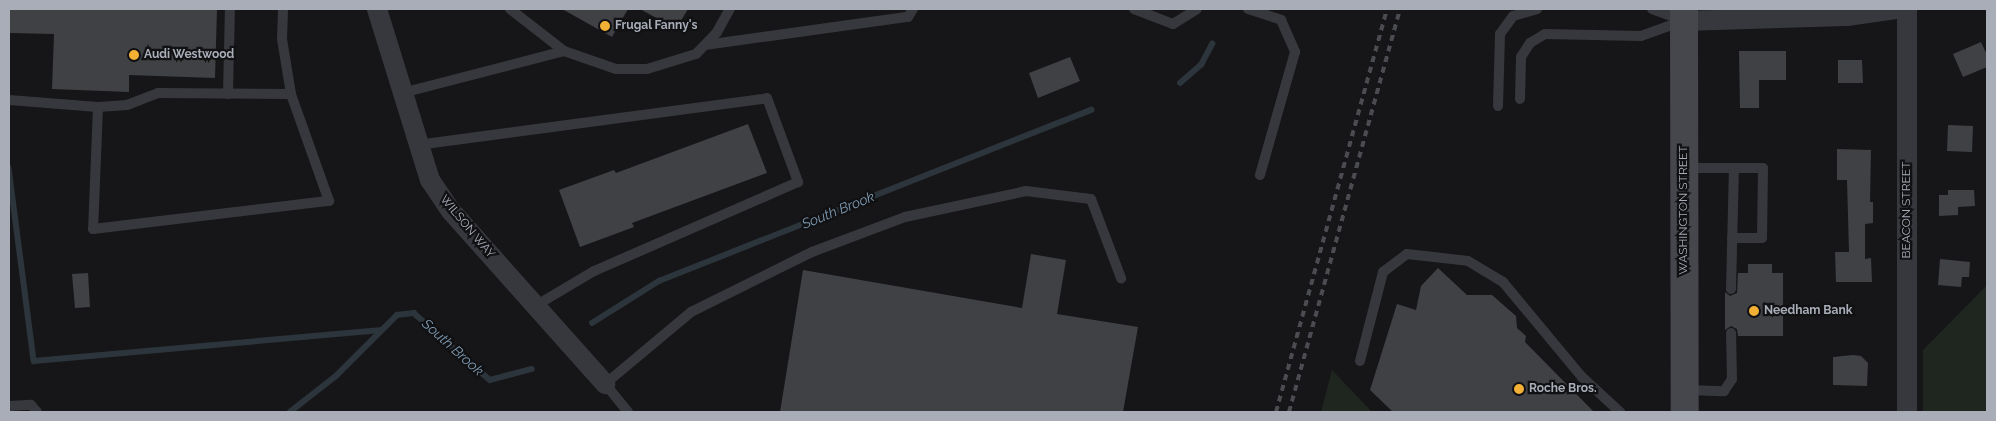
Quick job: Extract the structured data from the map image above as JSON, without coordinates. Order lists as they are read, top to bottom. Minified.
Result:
{"streets":{"main road":["WASHINGTON STREET"],"street":["BEACON STREET","WILSON WAY"]},"water":["South Brook"],"places":["Frugal Fanny's","Audi Westwood","Needham Bank","Roche Bros."]}
